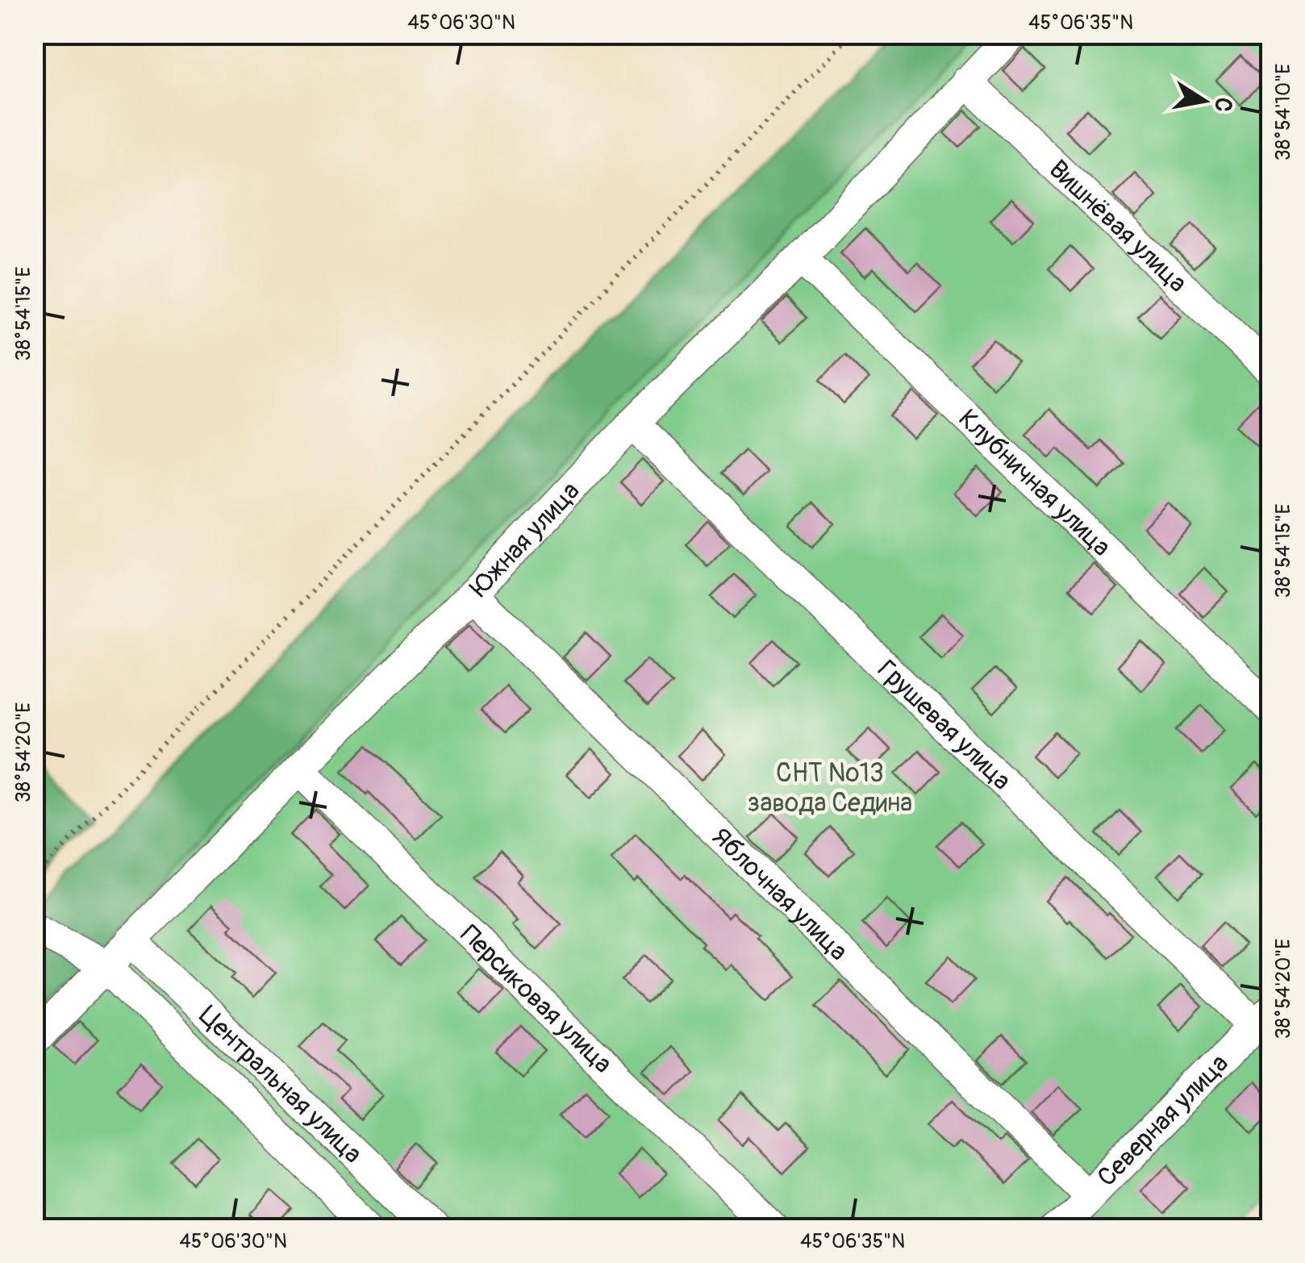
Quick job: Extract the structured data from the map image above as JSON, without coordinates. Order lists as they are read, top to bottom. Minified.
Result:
{"streets":{"street":["Вишнёвая улица","Клубничная улица","Южная улица","Грушевая улица","Яблочная улица","Персиковая улица","Центральная улица","Северная улица"]},"crossings":[["Вишнёвая улица","Южная улица"],["Клубничная улица","Южная улица"],["Южная улица","Грушевая улица"],["Южная улица","Яблочная улица"],["Южная улица","Персиковая улица"],["Южная улица","Центральная улица"],["Грушевая улица","Северная улица"],["Яблочная улица","Северная улица"]],"parks":["СНТ №13 завода Седина"],"north":"right","coordinates":["45°06'30\"N","45°06'35\"N","38°54'10\"E","38°54'15\"E","38°54'20\"E"]}
